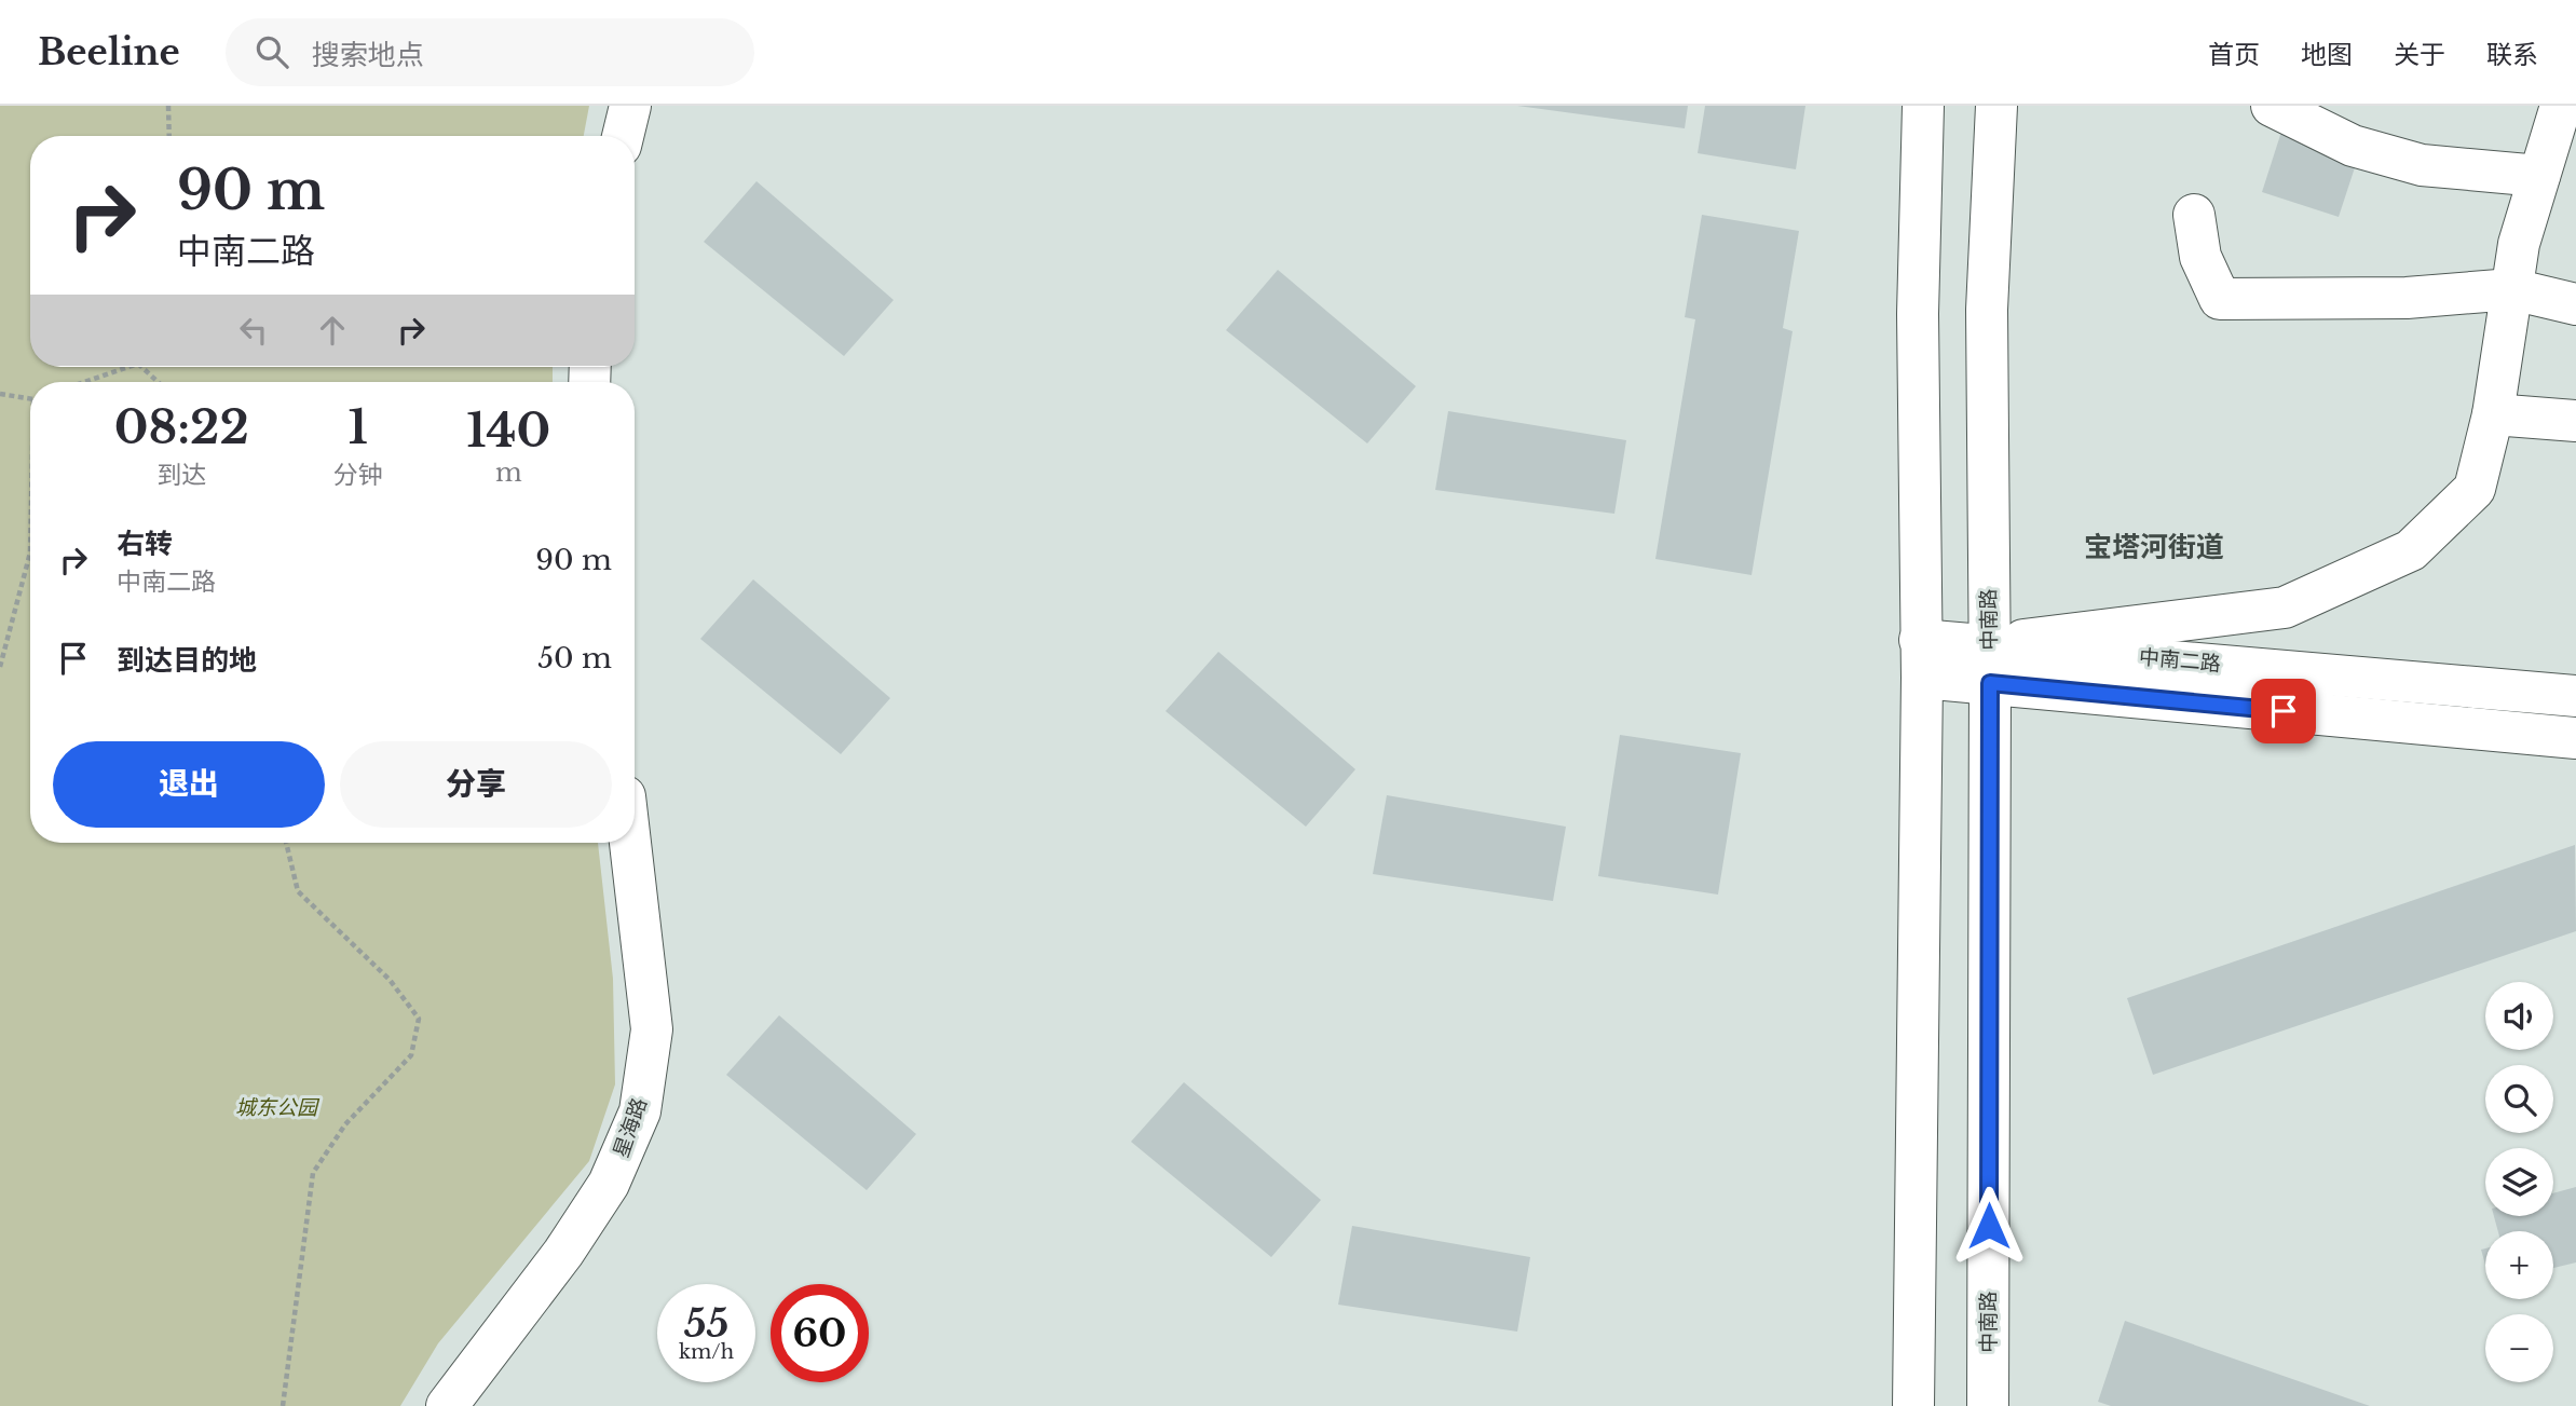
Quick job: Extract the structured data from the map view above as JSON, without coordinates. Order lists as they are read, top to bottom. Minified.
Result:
{"streets":{"main road":["中南路","中南二路","星海路"]},"crossings":[["中南路","中南二路"]],"districts":["宝塔河街道"],"parks":["城东公园"],"page":{"header":"Beeline","search":"搜索地点","nav":["首页","地图","关于","联系"],"turn":["90 m","中南二路"],"eta":["08:22","到达","1","分钟","140","m"],"list":[{"name":"右转","note":"中南二路","value":"90 m"},{"name":"到达目的地","value":"50 m"}],"buttons":["退出","分享"],"map_buttons":["+","−"],"speed":"55 km/h","limit":"60"}}
